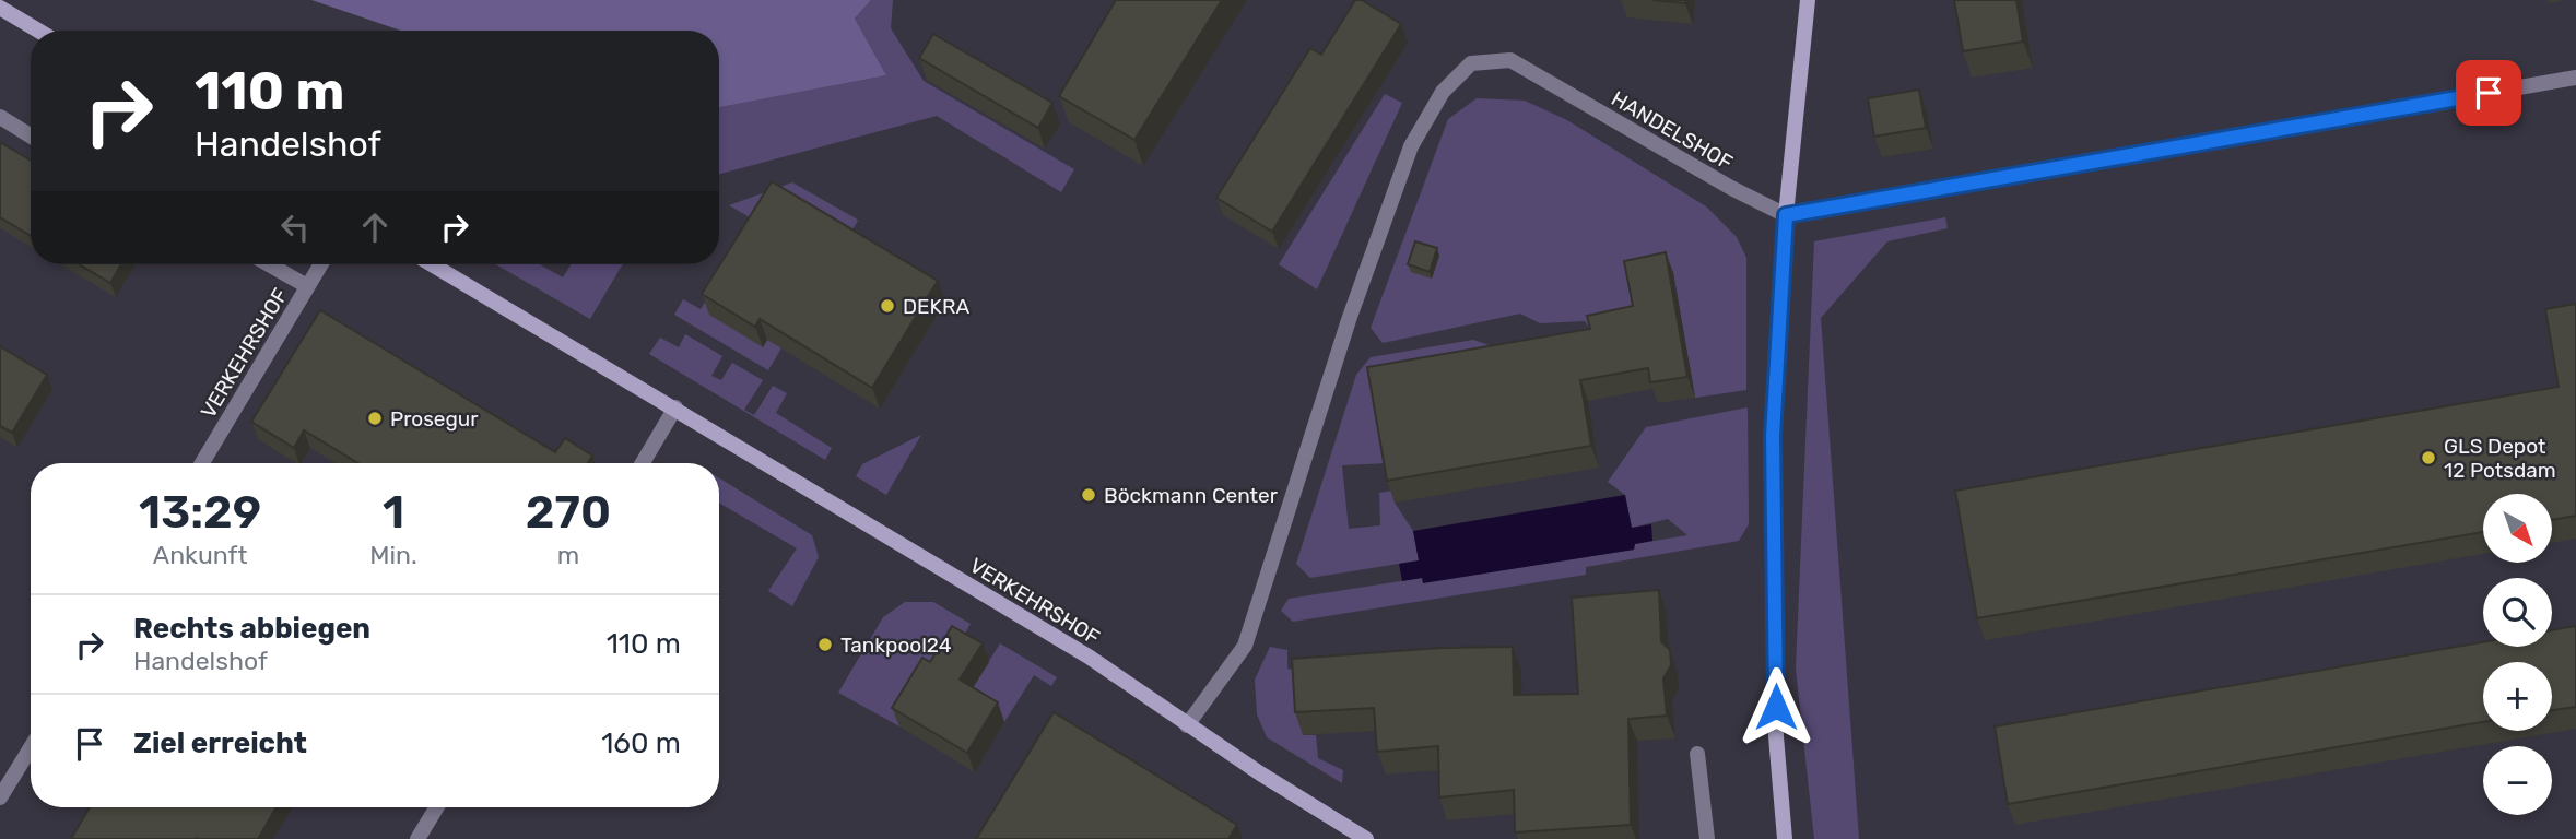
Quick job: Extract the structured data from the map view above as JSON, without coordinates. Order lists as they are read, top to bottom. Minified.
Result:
{"streets":{"main road":["VERKEHRSHOF"],"street":["HANDELSHOF"]},"crossings":[["HANDELSHOF","VERKEHRSHOF"]],"places":["DEKRA","Prosegur","GLS Depot 12 Potsdam","Böckmann Center","Tankpool24"],"north":"bottom right","page":{"turn":["110 m","Handelshof"],"eta":["13:29","Ankunft","1","Min.","270","m"],"map_buttons":["+","−"],"list":[{"name":"Rechts abbiegen","note":"Handelshof","value":"110 m"},{"name":"Ziel erreicht","value":"160 m"}]}}
